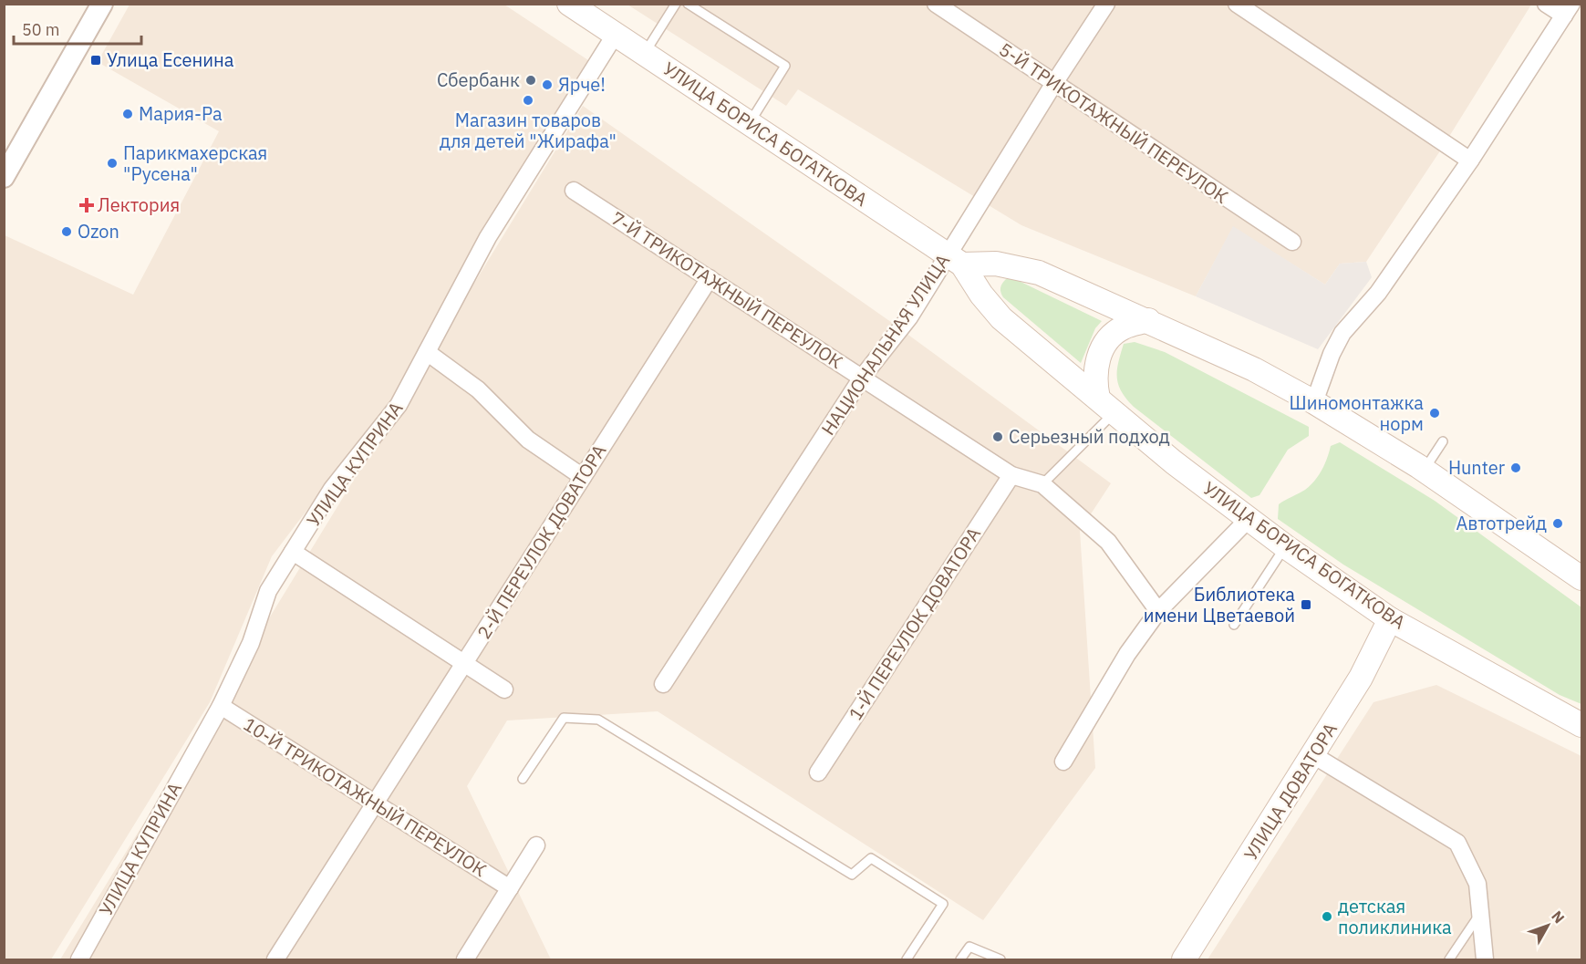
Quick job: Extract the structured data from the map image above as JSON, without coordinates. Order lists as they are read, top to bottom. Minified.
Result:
{"streets":{"main road":["УЛИЦА БОРИСА БОГАТКОВА","УЛИЦА ДОВАТОРА"],"street":["5-Й ТРИКОТАЖНЫЙ ПЕРЕУЛОК","7-Й ТРИКОТАЖНЫЙ ПЕРЕУЛОК","НАЦИОНАЛЬНАЯ УЛИЦА","УЛИЦА КУПРИНА","2-Й ПЕРЕУЛОК ДОВАТОРА","1-Й ПЕРЕУЛОК ДОВАТОРА","10-Й ТРИКОТАЖНЫЙ ПЕРЕУЛОК"]},"crossings":[["5-Й ТРИКОТАЖНЫЙ ПЕРЕУЛОК","НАЦИОНАЛЬНАЯ УЛИЦА"],["УЛИЦА БОРИСА БОГАТКОВА","НАЦИОНАЛЬНАЯ УЛИЦА"],["УЛИЦА БОРИСА БОГАТКОВА","УЛИЦА КУПРИНА"],["УЛИЦА БОРИСА БОГАТКОВА","УЛИЦА ДОВАТОРА"],["7-Й ТРИКОТАЖНЫЙ ПЕРЕУЛОК","НАЦИОНАЛЬНАЯ УЛИЦА"],["7-Й ТРИКОТАЖНЫЙ ПЕРЕУЛОК","2-Й ПЕРЕУЛОК ДОВАТОРА"],["7-Й ТРИКОТАЖНЫЙ ПЕРЕУЛОК","1-Й ПЕРЕУЛОК ДОВАТОРА"],["УЛИЦА КУПРИНА","10-Й ТРИКОТАЖНЫЙ ПЕРЕУЛОК"],["2-Й ПЕРЕУЛОК ДОВАТОРА","10-Й ТРИКОТАЖНЫЙ ПЕРЕУЛОК"]],"places":{"transit":["Улица Есенина","Библиотека имени Цветаевой"],"other":["Сбербанк","Ярче!","Магазин товаров для детей \"Жирафа\"","Мария-Ра","Парикмахерская \"Русена\"","Ozon","Шиномонтажка норм","Серьезный подход","Hunter","Автотрейд","детская поликлиника"],"health":["Лектория"]},"scale_bar":"50 m","north":"top right"}
